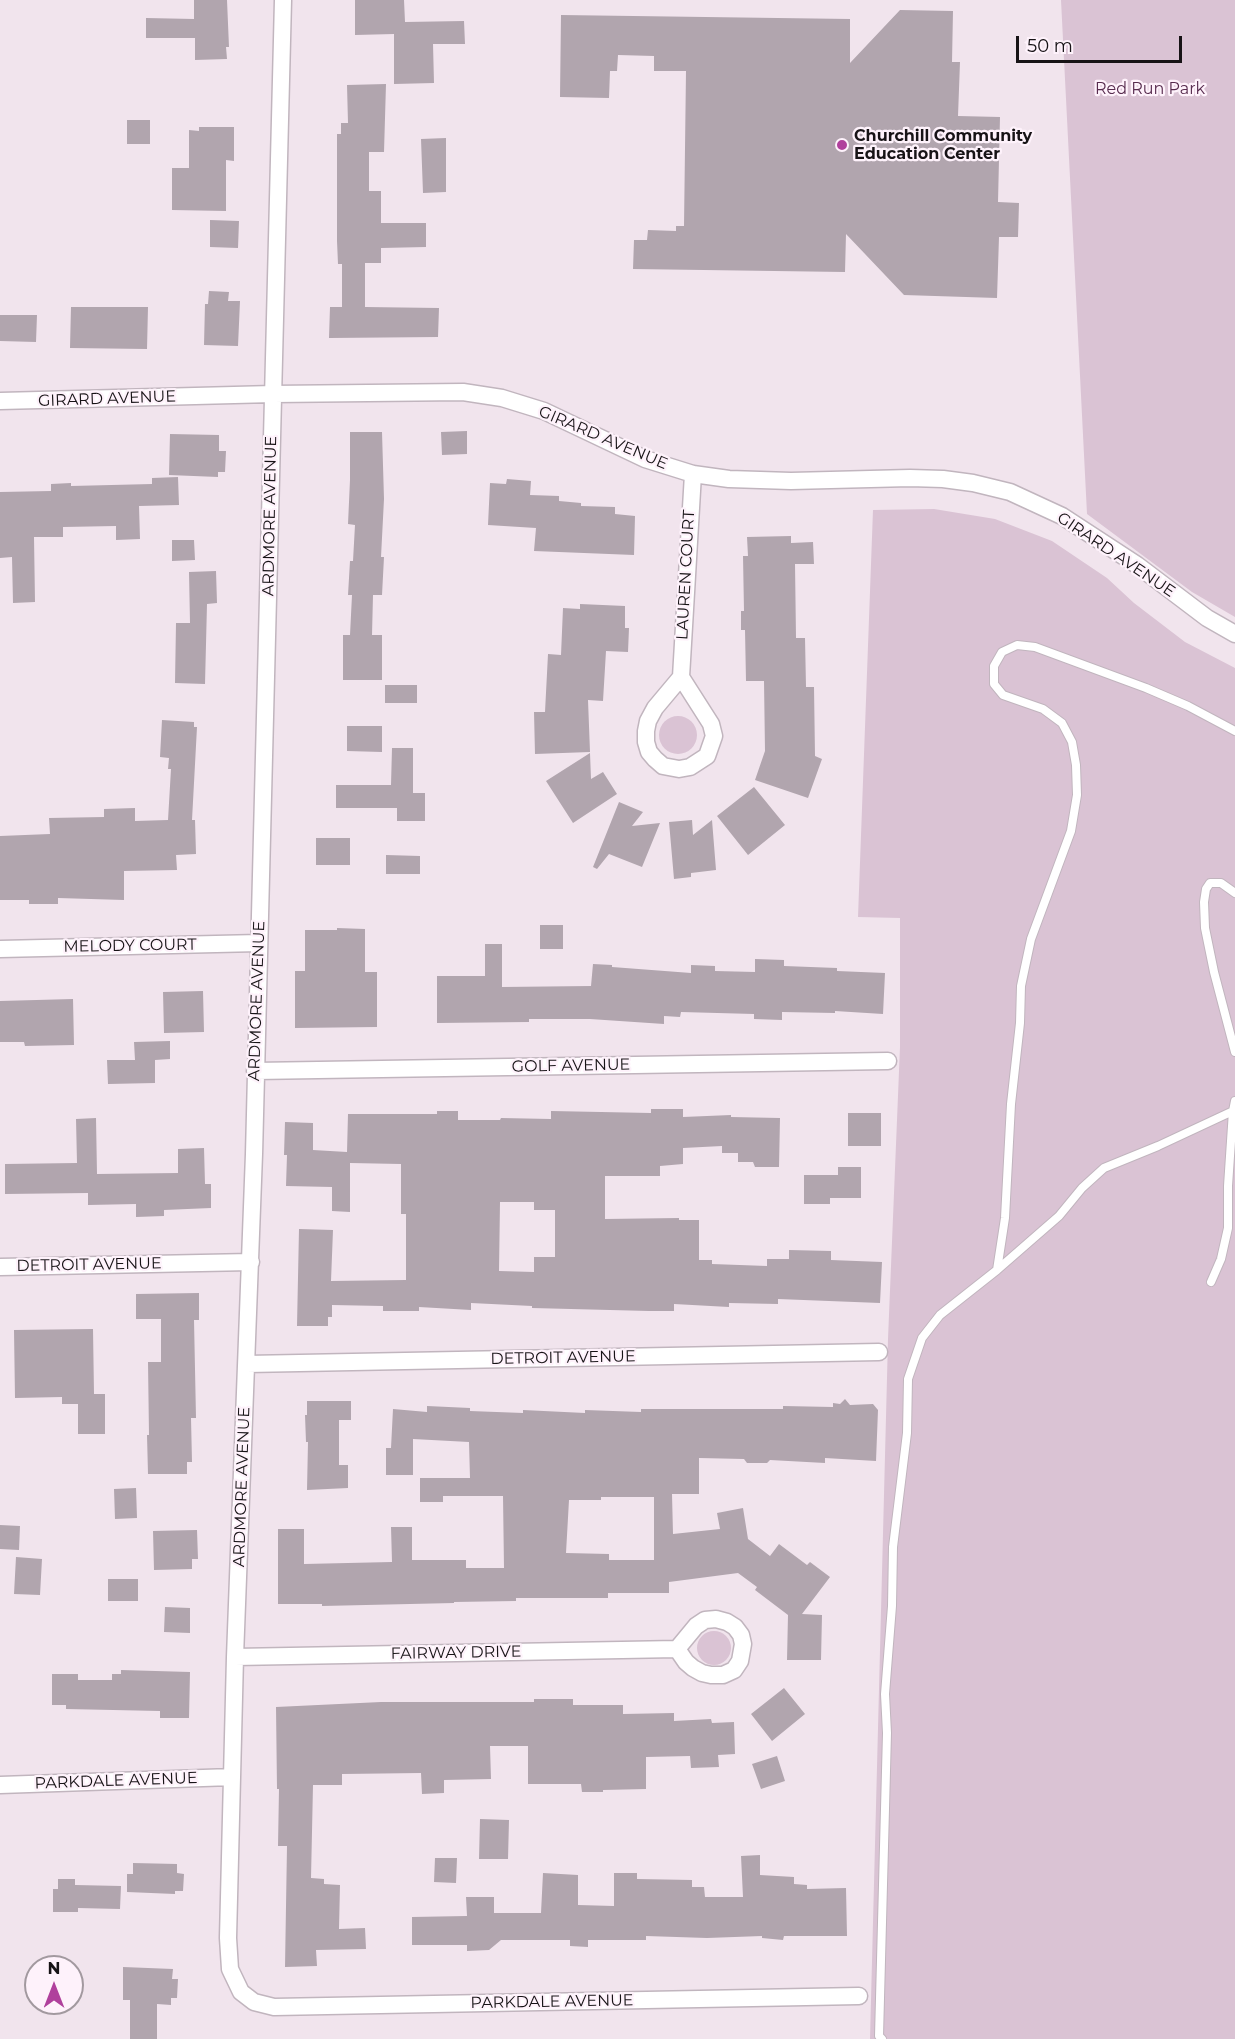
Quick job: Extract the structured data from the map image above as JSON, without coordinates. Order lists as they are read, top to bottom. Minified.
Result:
{"streets":{"street":["GIRARD AVENUE","ARDMORE AVENUE","LAUREN COURT","MELODY COURT","GOLF AVENUE","DETROIT AVENUE","FAIRWAY DRIVE","PARKDALE AVENUE"]},"crossings":[["GIRARD AVENUE","ARDMORE AVENUE"],["GIRARD AVENUE","LAUREN COURT"],["ARDMORE AVENUE","MELODY COURT"],["ARDMORE AVENUE","GOLF AVENUE"],["ARDMORE AVENUE","DETROIT AVENUE"],["ARDMORE AVENUE","FAIRWAY DRIVE"],["ARDMORE AVENUE","PARKDALE AVENUE"]],"parks":["Red Run Park"],"places":["Churchill Community Education Center"],"scale_bar":"50 m","north":"top"}
